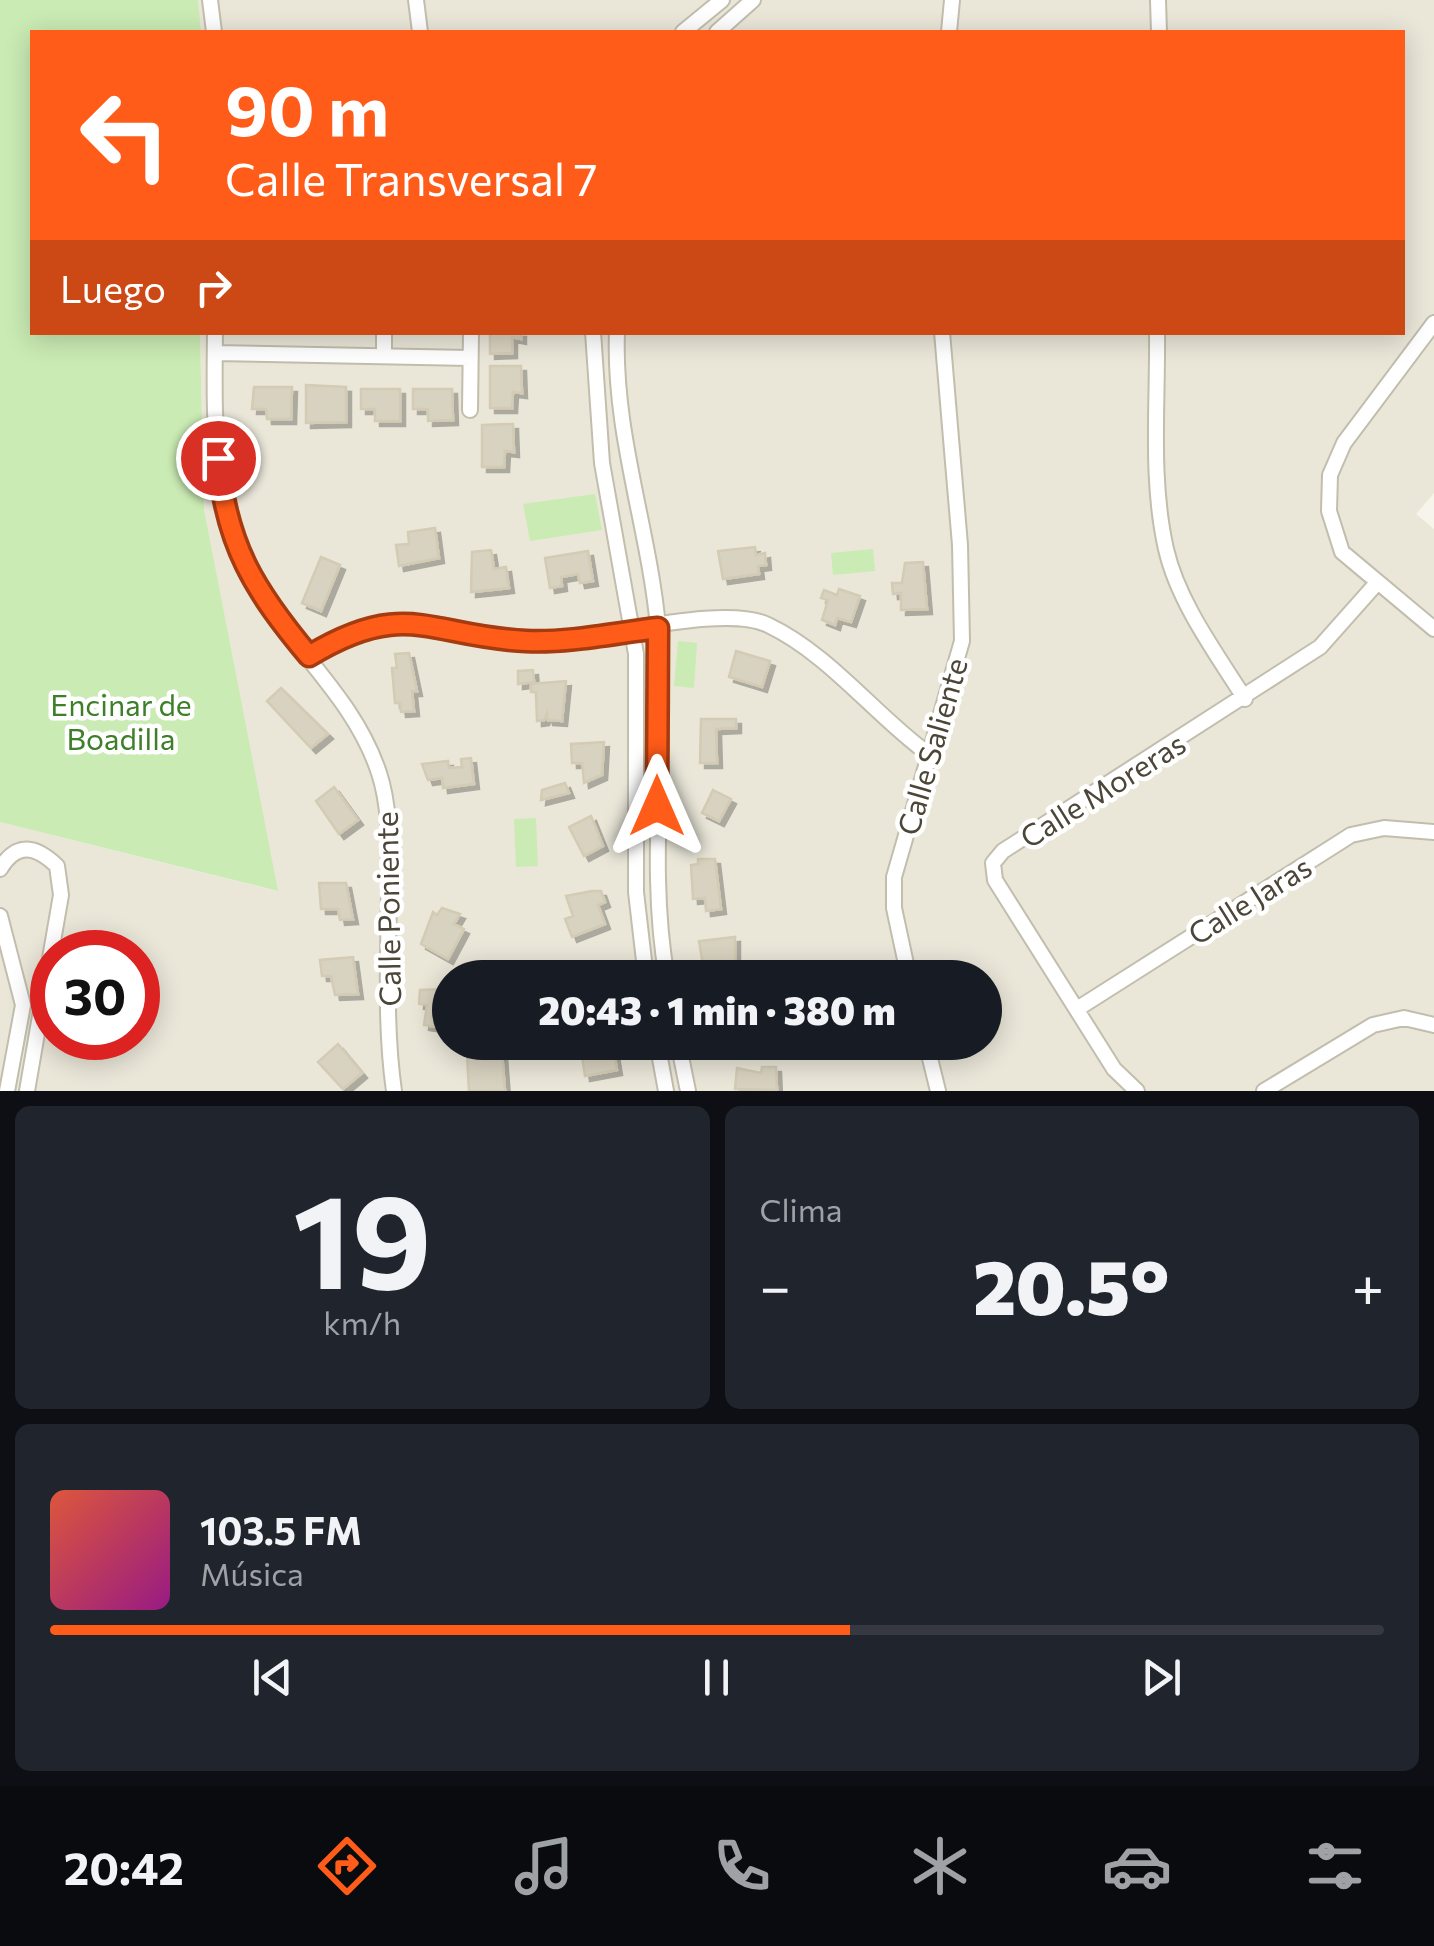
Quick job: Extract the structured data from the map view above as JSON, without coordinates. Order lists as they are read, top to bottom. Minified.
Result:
{"streets":{"street":["Calle Saliente","Calle Moreras","Calle Jaras","Calle Poniente"]},"crossings":[["Calle Moreras","Calle Jaras"]],"parks":["Encinar de Boadilla"],"page":{"turn":["90 m","Calle Transversal 7"],"then":"Luego","limit":"30","trip":"20:43 · 1 min · 380 m","tile":[["19","km/h"],"Clima"],"heat":["−","20.5°","+"],"song":["103.5 FM","Música"],"tabs":"20:42"}}
